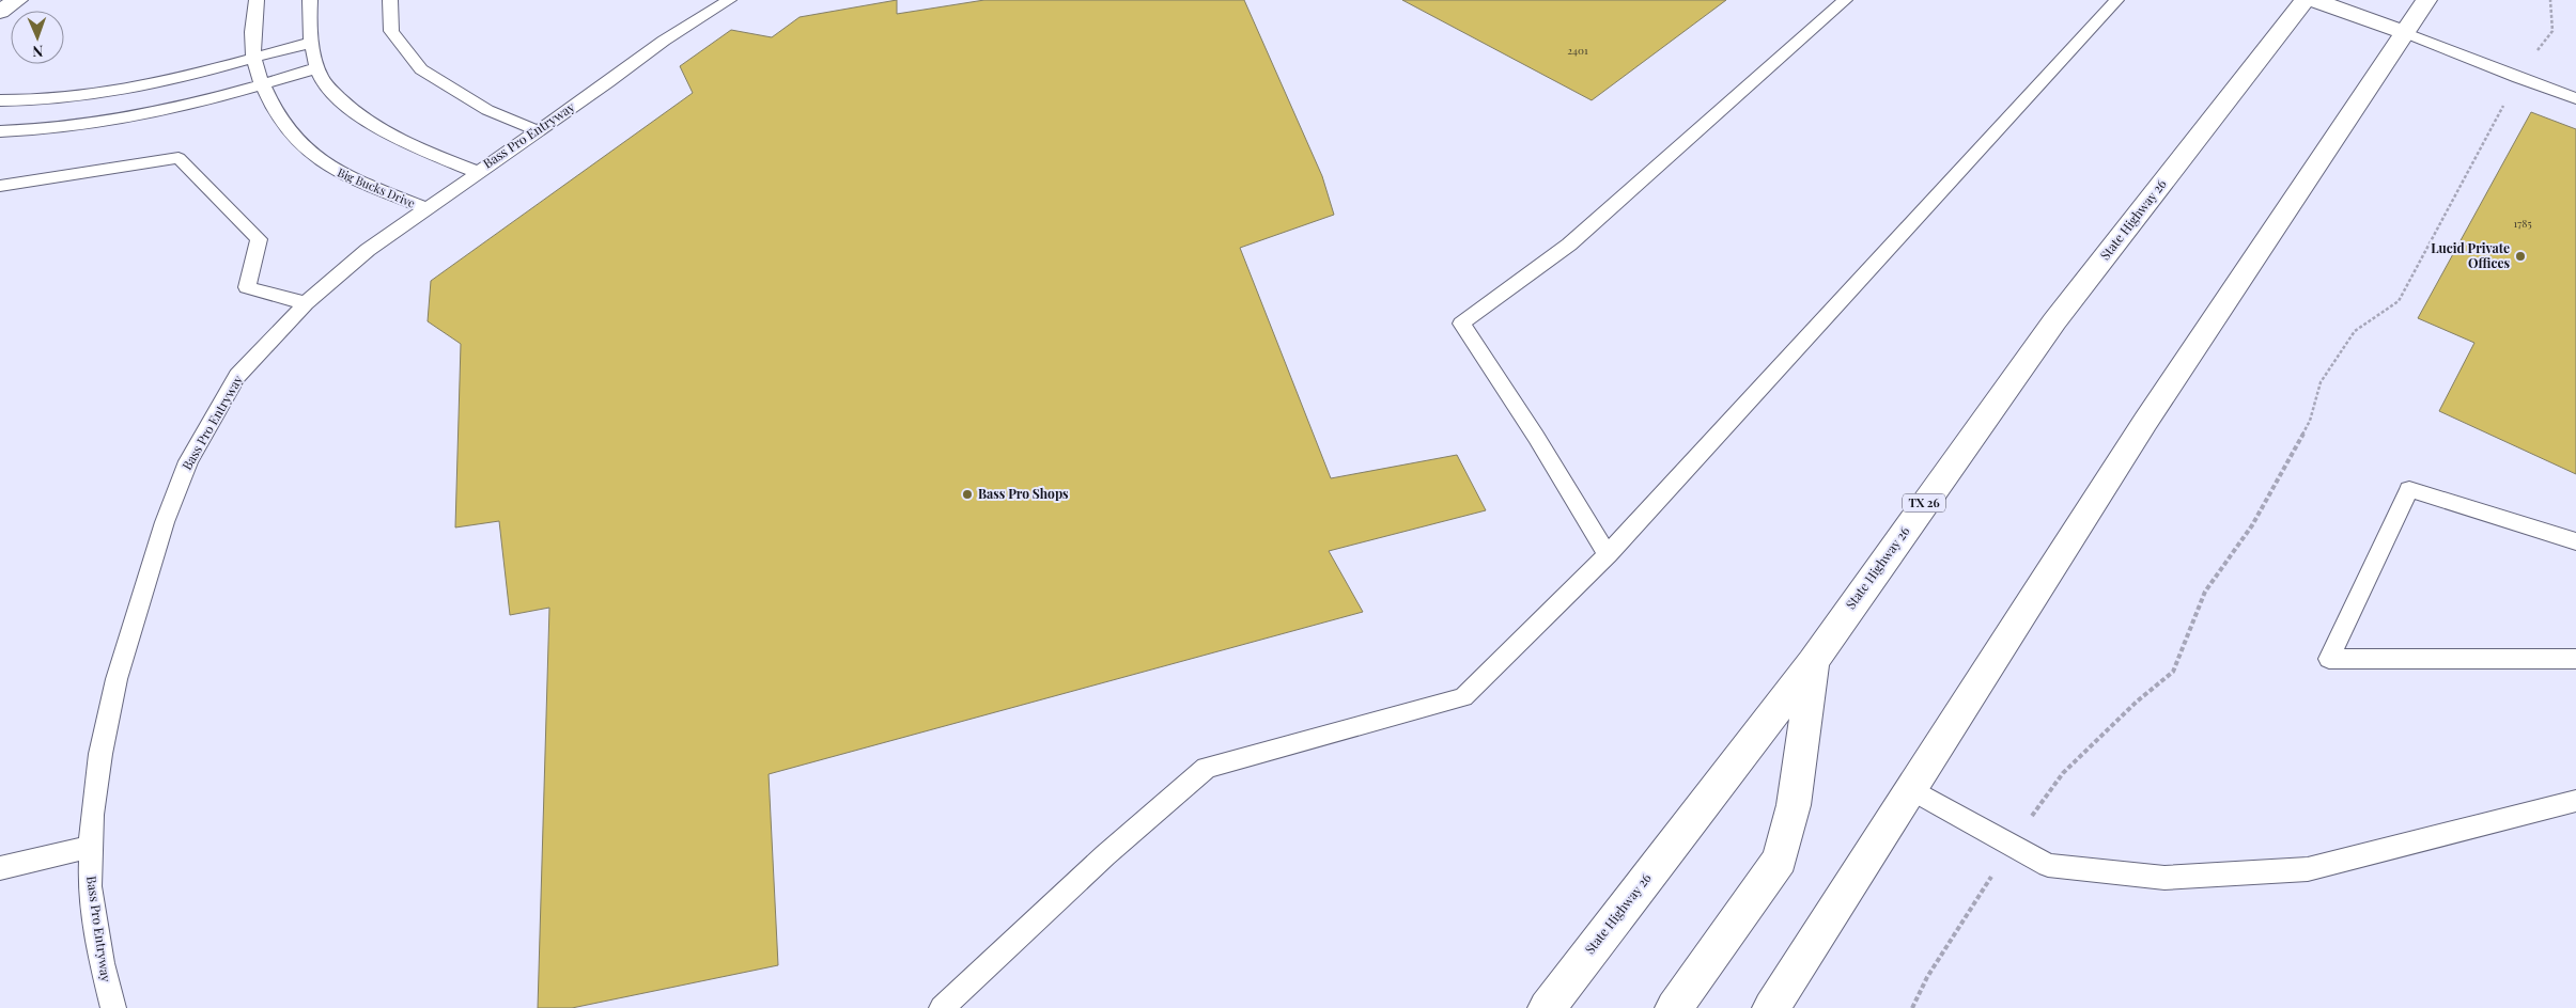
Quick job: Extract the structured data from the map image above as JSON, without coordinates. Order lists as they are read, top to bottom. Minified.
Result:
{"streets":{"main road":["State Highway 26","TX 26"],"lane":["Bass Pro Entryway","Big Bucks Drive"]},"crossings":[["Bass Pro Entryway","Big Bucks Drive"]],"places":["Lucid Private Offices","Bass Pro Shops"],"house_numbers":["2401","1785"],"north":"bottom"}
